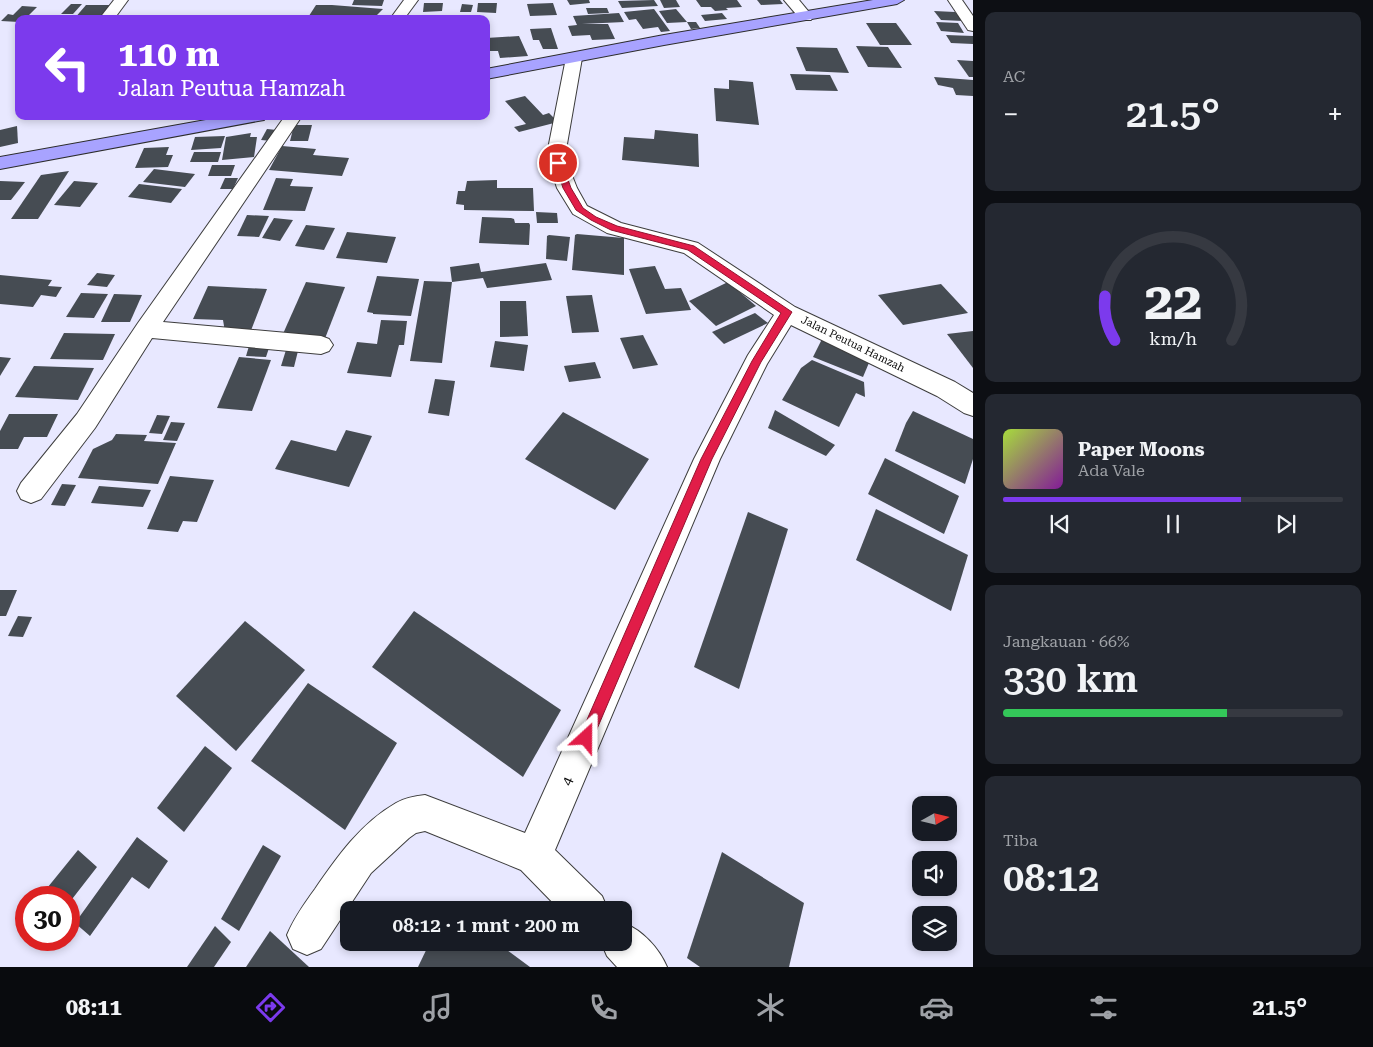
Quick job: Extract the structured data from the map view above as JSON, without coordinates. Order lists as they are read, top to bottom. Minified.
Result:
{"streets":{"street":["Jalan Peutua Hamzah","4"]},"crossings":[["Jalan Peutua Hamzah","4"]],"north":"right","page":{"tile":["AC",["Jangkauan · 66%","330 km"],["Tiba","08:12"]],"turn":["110 m","Jalan Peutua Hamzah"],"heat":["−","21.5°","+"],"song":["Paper Moons","Ada Vale"],"limit":"30","trip":"08:12 · 1 mnt · 200 m","tabs":["08:11","21.5°"],"gauge":["22","km/h"]}}
